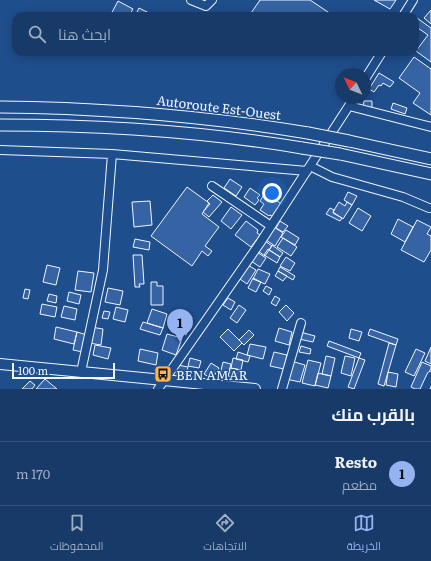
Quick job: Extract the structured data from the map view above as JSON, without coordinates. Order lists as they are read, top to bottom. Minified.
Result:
{"streets":{"highway":["Autoroute Est-Ouest"]},"places":{"bus stop":["BEN AMAR"]},"scale_bar":"100 m","north":"top left","page":{"search":"ابحث هنا","pins":"1","scale":"100 m","heading":"بالقرب منك","list":[{"mark":"1","name":"Resto","note":"مطعم","value":"170 m"}],"nav":["الخريطة","الاتجاهات","المحفوظات"]}}
